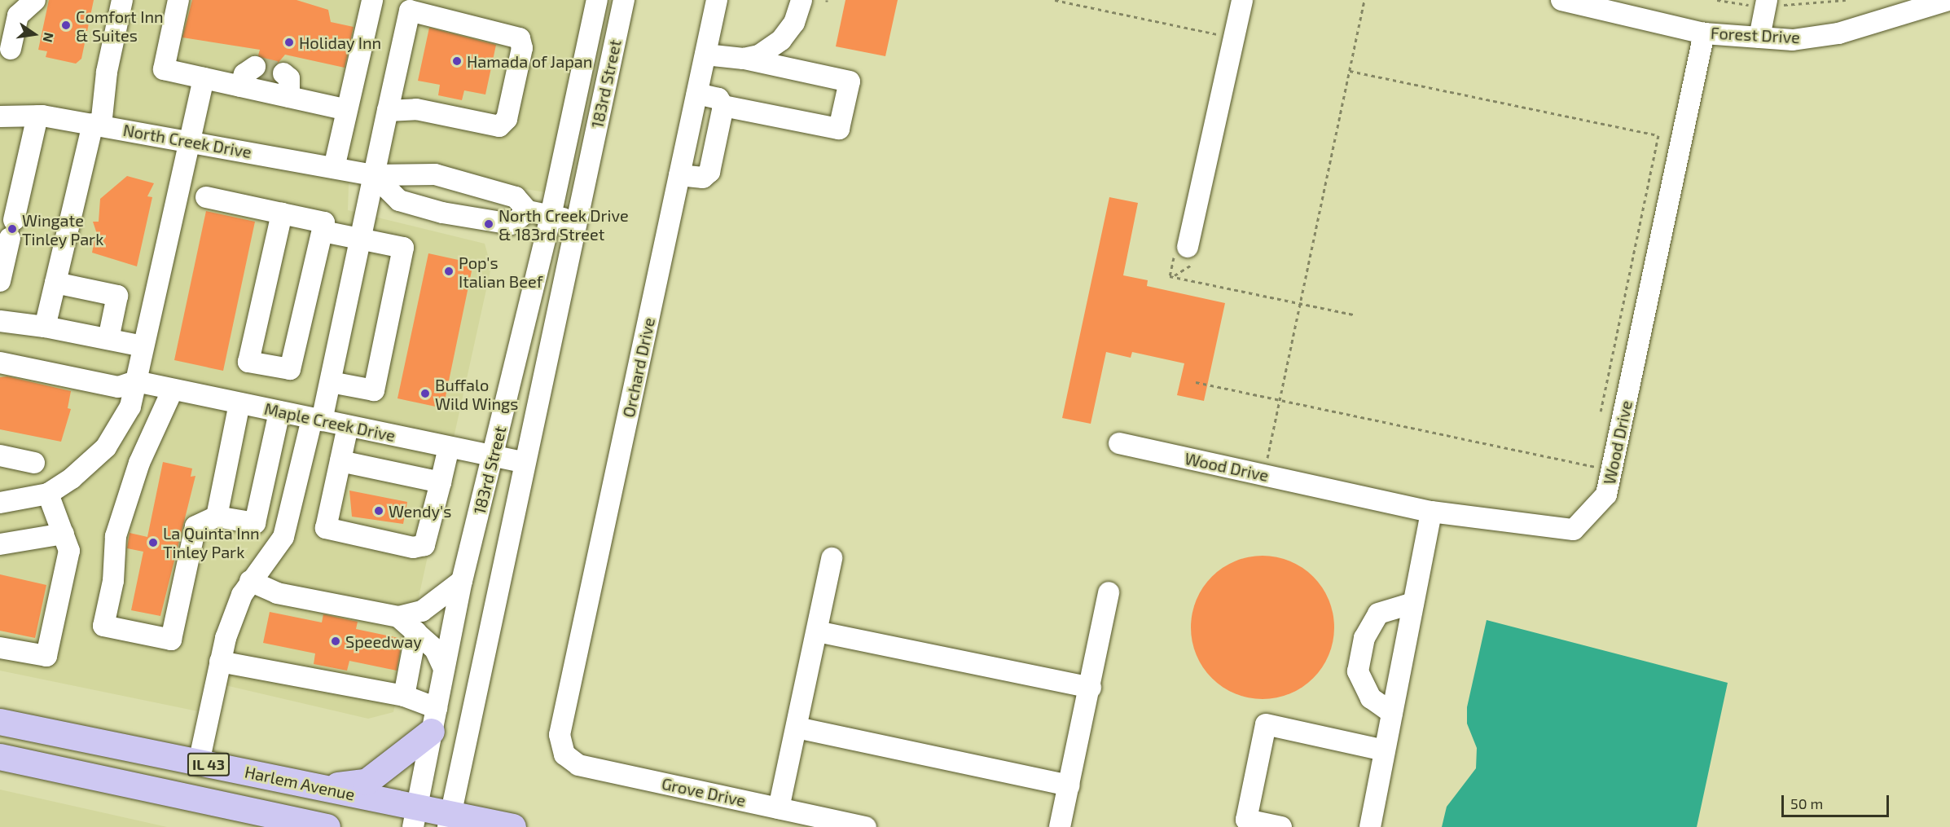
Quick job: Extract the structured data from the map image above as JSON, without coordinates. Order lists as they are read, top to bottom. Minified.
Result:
{"streets":{"main road":["IL 43","Harlem Avenue"],"street":["Forest Drive","183rd Street","North Creek Drive","Orchard Drive","Maple Creek Drive","Wood Drive","Grove Drive"]},"crossings":[["Forest Drive","Wood Drive"],["183rd Street","North Creek Drive"],["183rd Street","Maple Creek Drive"],["183rd Street","Harlem Avenue"],["Orchard Drive","Grove Drive"]],"places":["Comfort Inn & Suites","Holiday Inn","Hamada of Japan","North Creek Drive & 183rd Street","Wingate Tinley Park","Pop's Italian Beef","Buffalo Wild Wings","Wendy's","La Quinta Inn Tinley Park","Speedway"],"scale_bar":"50 m","north":"right"}
